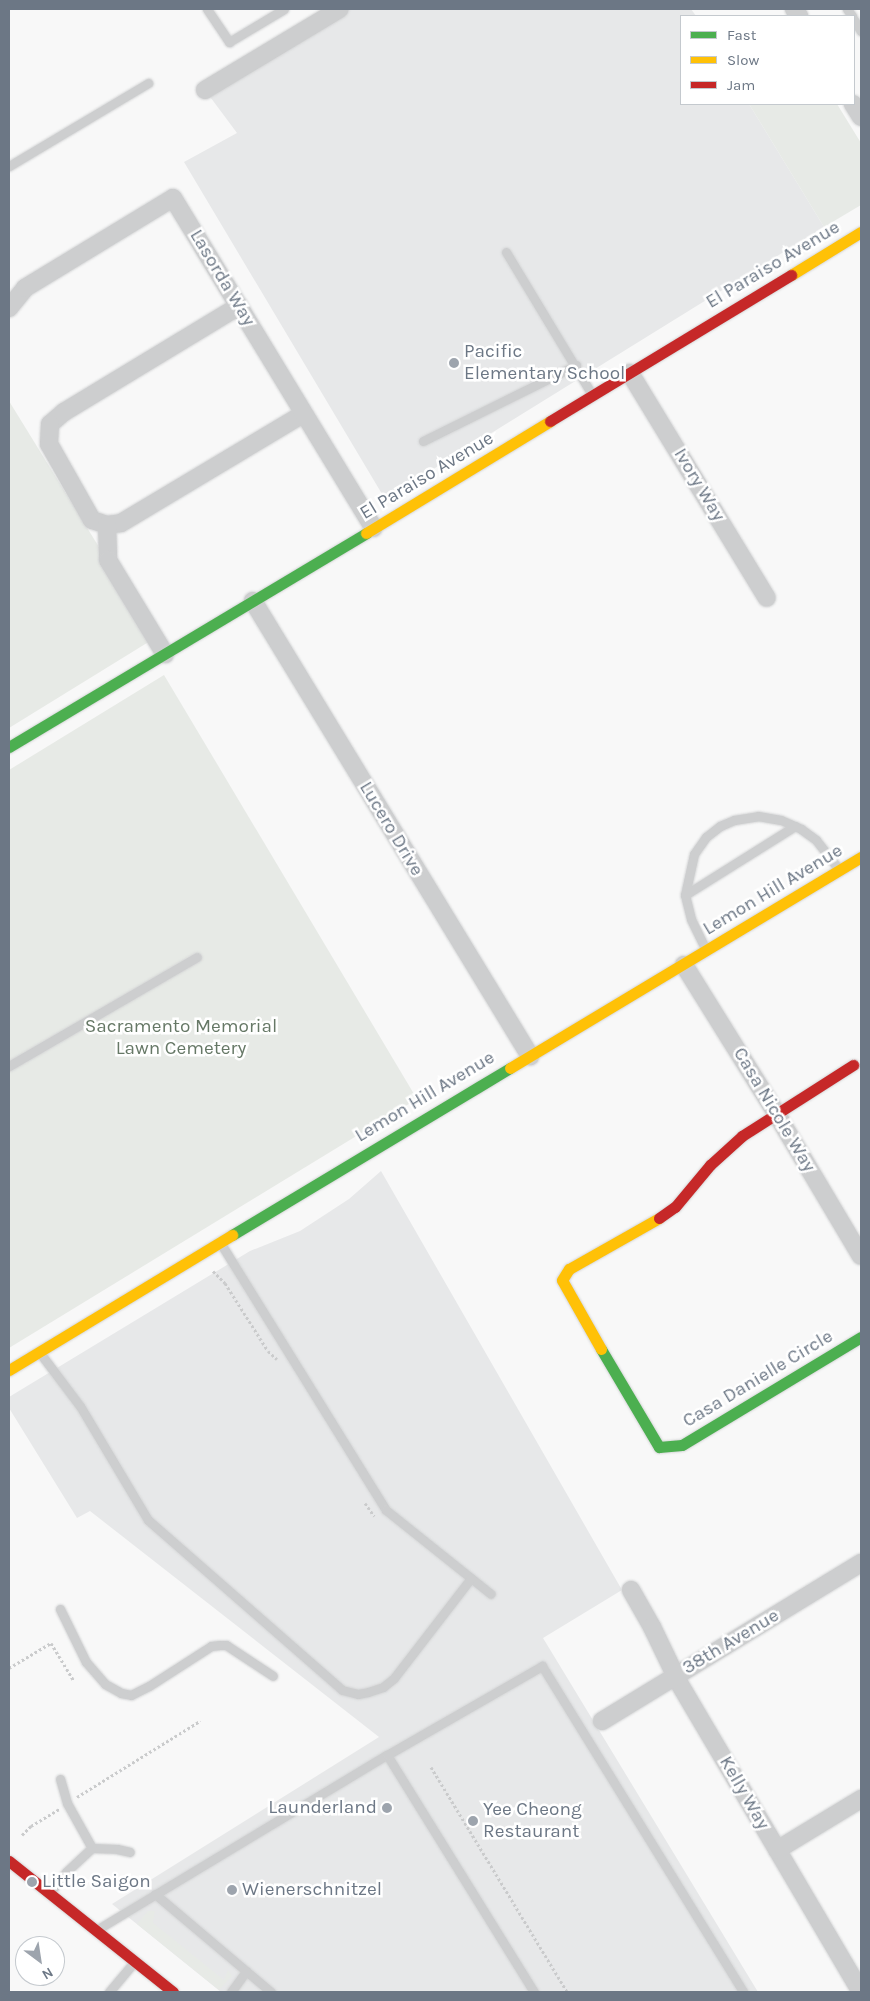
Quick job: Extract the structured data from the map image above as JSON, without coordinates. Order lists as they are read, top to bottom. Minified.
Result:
{"streets":{"street":["El Paraiso Avenue","Lasorda Way","Ivory Way","Lucero Drive","Lemon Hill Avenue","Casa Nicole Way","Casa Danielle Circle","38th Avenue","Kelly Way"]},"crossings":[["El Paraiso Avenue","Lasorda Way"],["El Paraiso Avenue","Ivory Way"],["El Paraiso Avenue","Lucero Drive"],["Lucero Drive","Lemon Hill Avenue"],["Lemon Hill Avenue","Casa Nicole Way"],["Casa Nicole Way","Casa Danielle Circle"],["38th Avenue","Kelly Way"]],"parks":["Sacramento Memorial Lawn Cemetery"],"places":["Pacific Elementary School","Launderland","Yee Cheong Restaurant","Little Saigon","Wienerschnitzel"],"legend":["Fast","Slow","Jam"],"north":"bottom right"}
